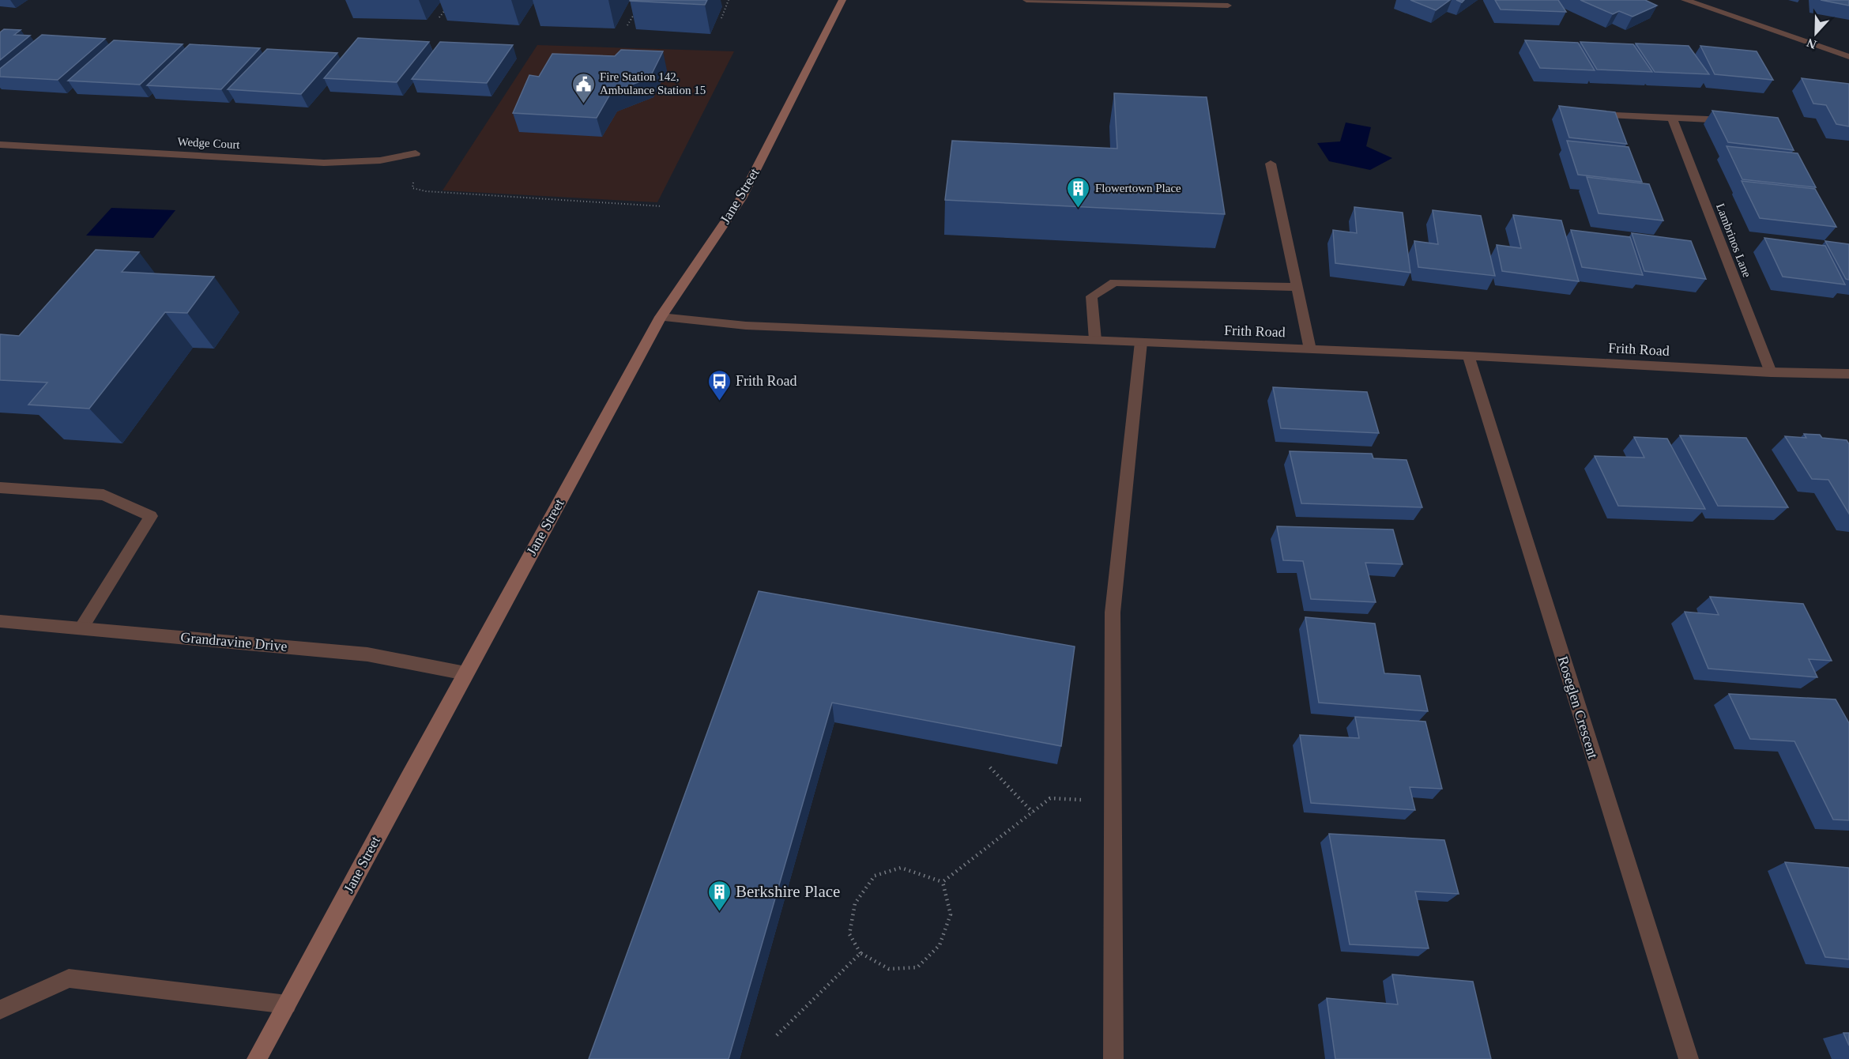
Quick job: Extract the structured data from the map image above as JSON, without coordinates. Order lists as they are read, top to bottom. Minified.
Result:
{"streets":{"main road":["Jane Street"],"street":["Wedge Court","Lambrinos Lane","Frith Road","Grandravine Drive","Roseglen Crescent"]},"crossings":[["Jane Street","Frith Road"],["Jane Street","Grandravine Drive"],["Lambrinos Lane","Frith Road"],["Frith Road","Roseglen Crescent"]],"places":{"public building":["Fire Station 142, Ambulance Station 15"],"building":["Flowertown Place","Berkshire Place"],"bus stop":["Frith Road"]},"north":"bottom"}
